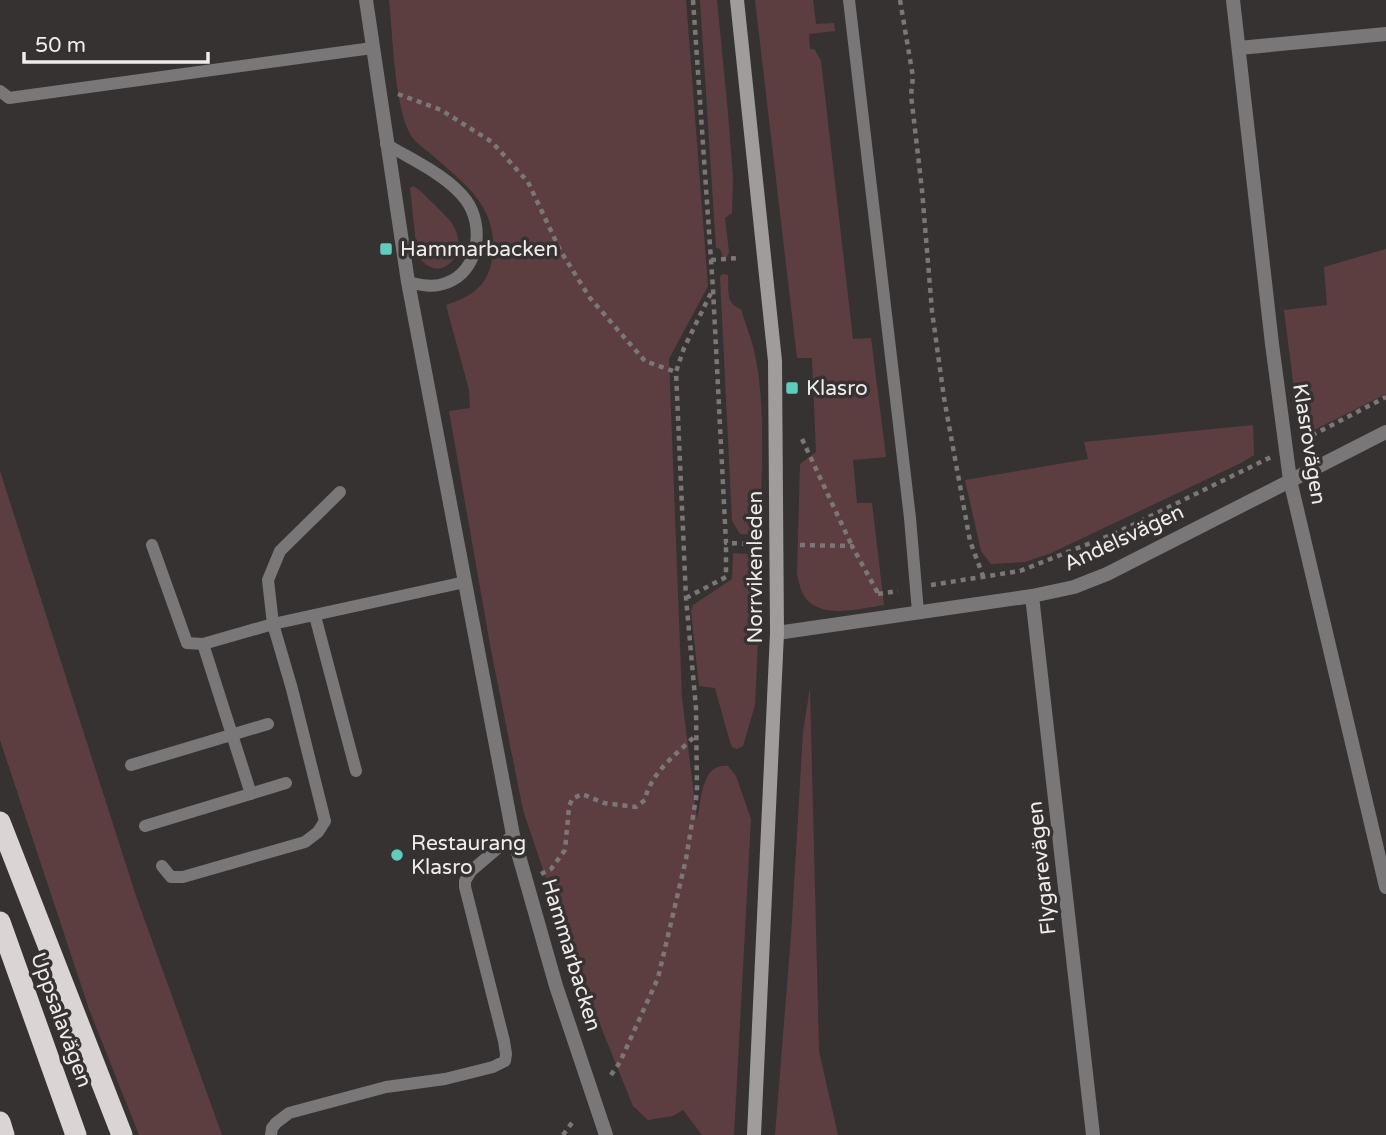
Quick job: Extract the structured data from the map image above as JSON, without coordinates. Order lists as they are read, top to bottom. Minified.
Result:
{"streets":{"highway":["Uppsalavägen"],"main road":["Norrvikenleden"],"street":["Klasrovägen","Andelsvägen","Flygarevägen","Hammarbacken"]},"crossings":[["Klasrovägen","Andelsvägen"],["Andelsvägen","Norrvikenleden"],["Andelsvägen","Flygarevägen"]],"places":{"transit":["Hammarbacken","Klasro"],"other":["Restaurang Klasro"]},"scale_bar":"50 m"}
